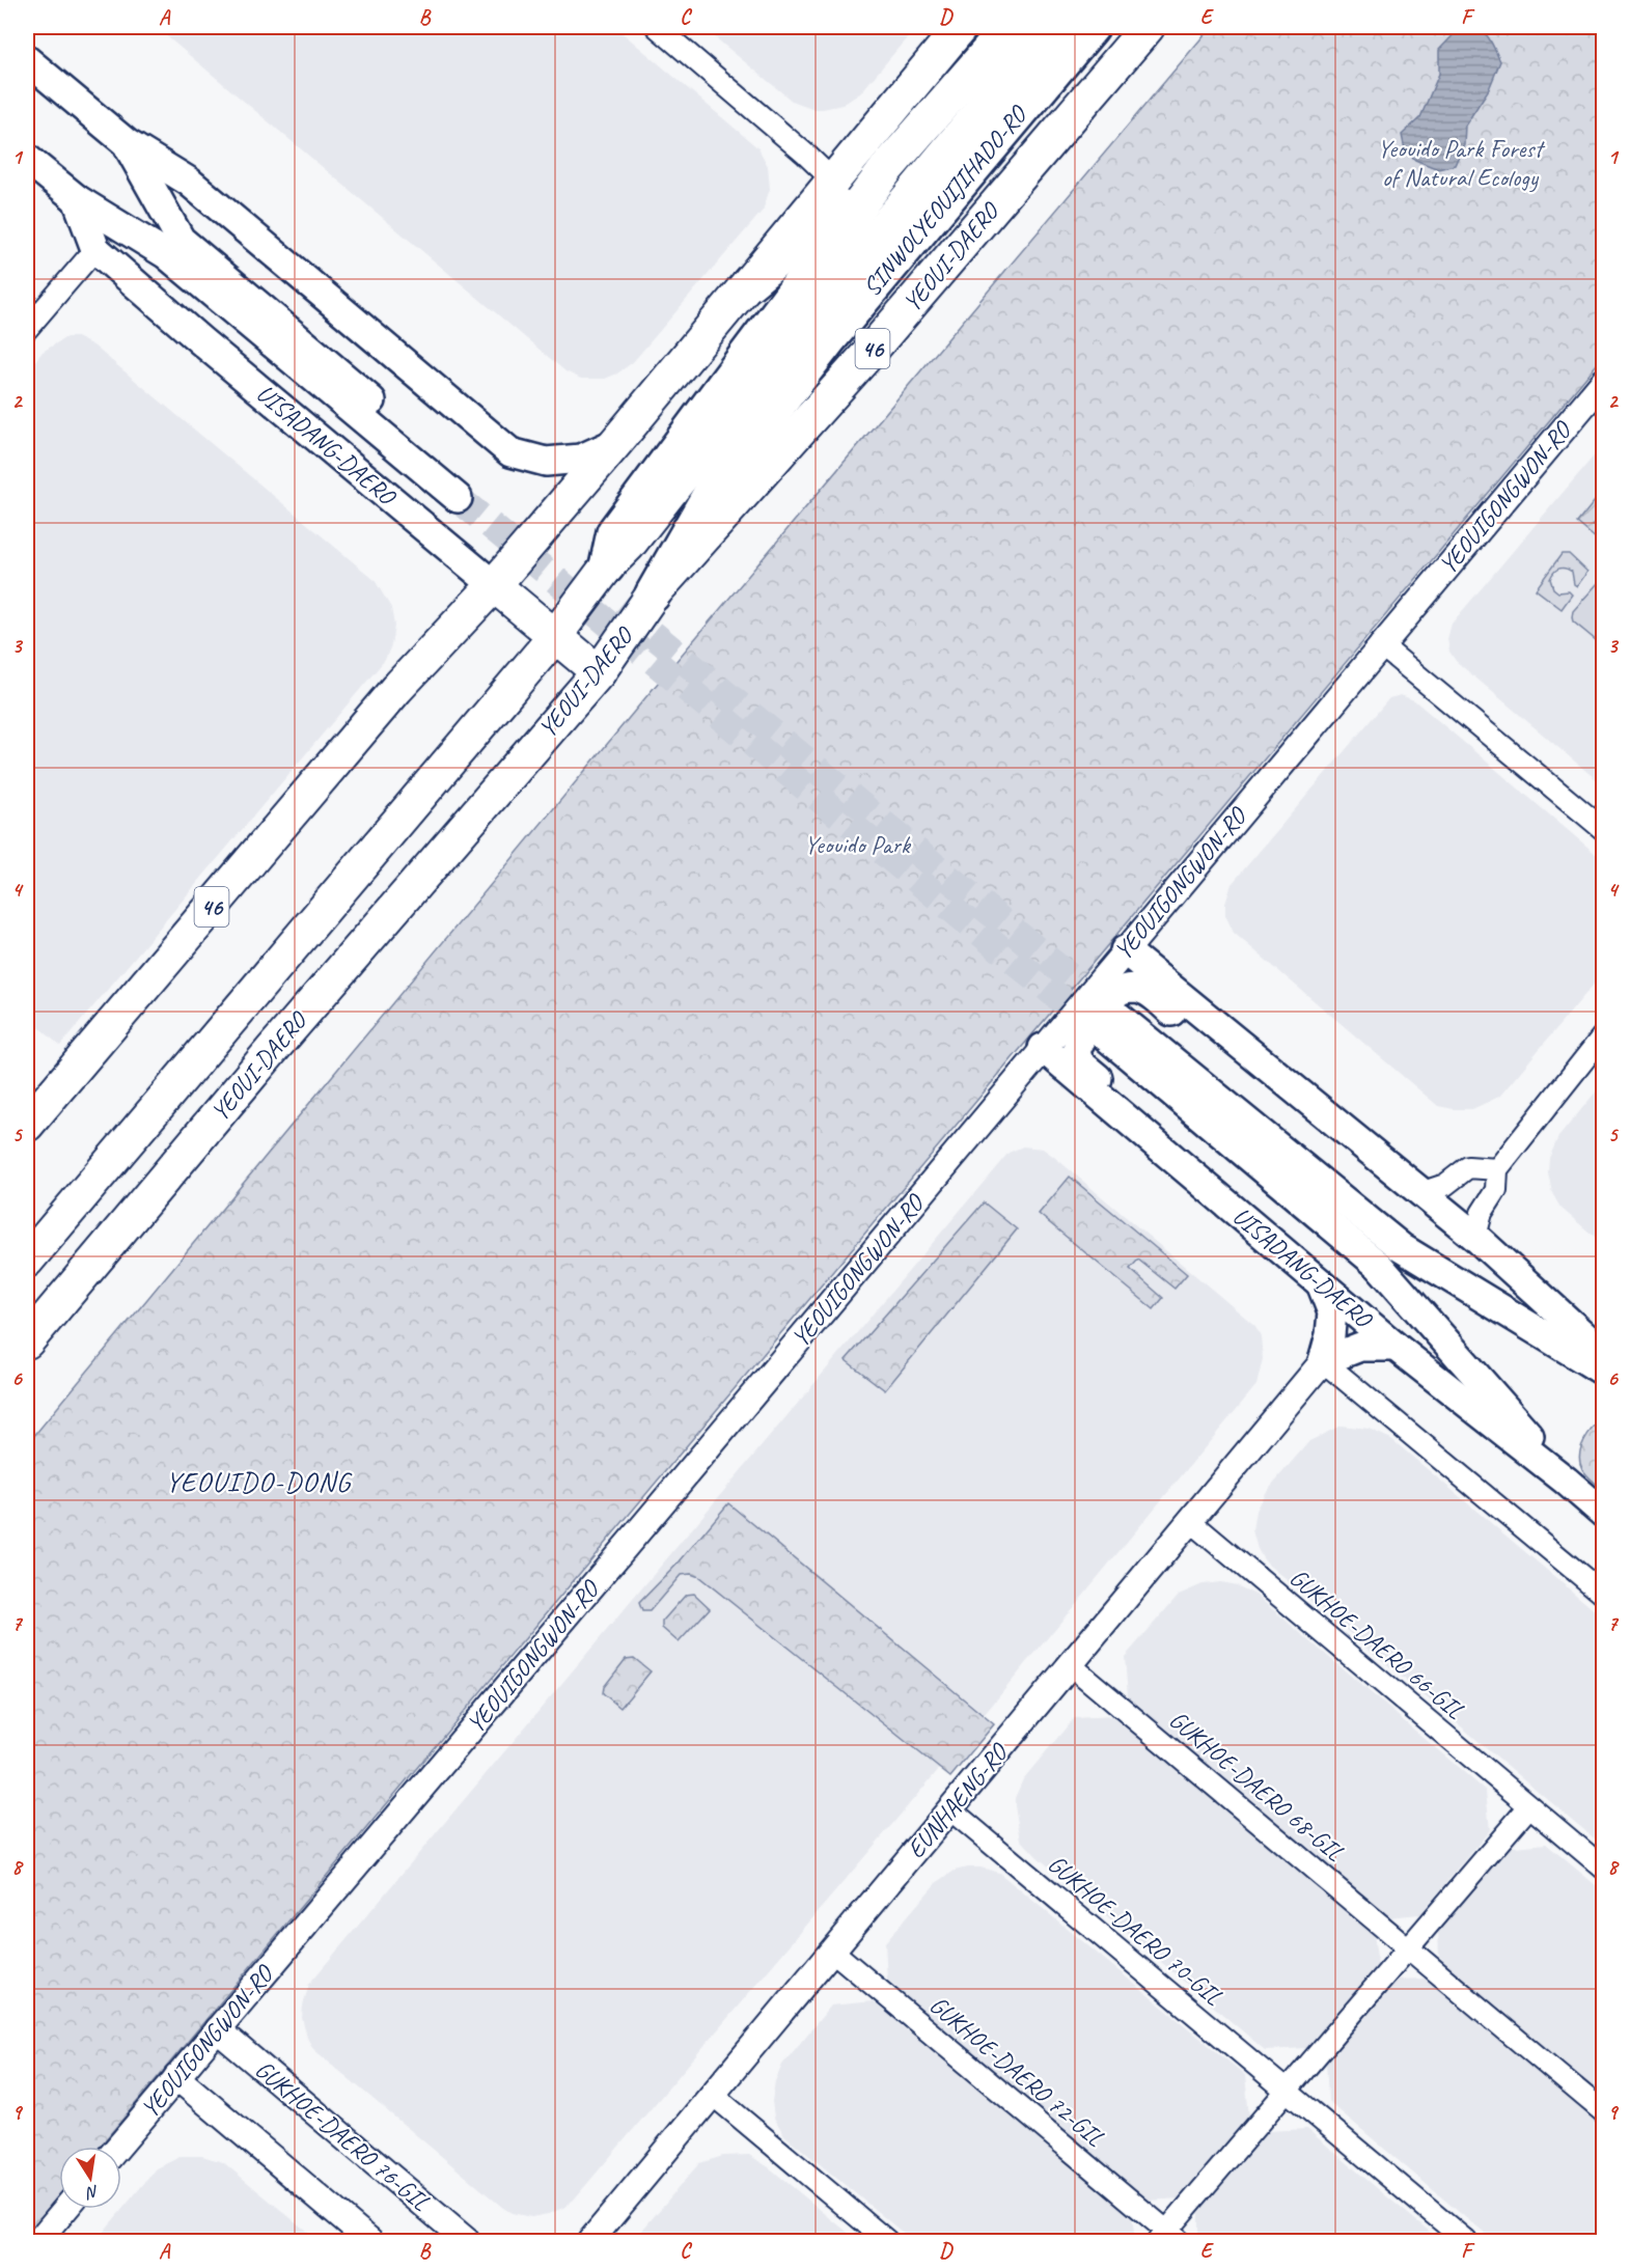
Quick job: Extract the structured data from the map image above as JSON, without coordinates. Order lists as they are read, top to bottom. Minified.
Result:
{"streets":{"highway":["SINWOLYEOUIJIHADO-RO"],"main road":["YEOUI-DAERO","46","UISADANG-DAERO"],"street":["YEOUIGONGWON-RO","GUKHOE-DAERO 66-GIL","GUKHOE-DAERO 68-GIL","EUNHAENG-RO","GUKHOE-DAERO 70-GIL","GUKHOE-DAERO 72-GIL","GUKHOE-DAERO 76-GIL"]},"crossings":[["SINWOLYEOUIJIHADO-RO","YEOUI-DAERO"],["YEOUI-DAERO","UISADANG-DAERO"],["46","UISADANG-DAERO"],["UISADANG-DAERO","YEOUIGONGWON-RO"],["YEOUIGONGWON-RO","GUKHOE-DAERO 76-GIL"],["GUKHOE-DAERO 66-GIL","EUNHAENG-RO"],["GUKHOE-DAERO 68-GIL","EUNHAENG-RO"],["EUNHAENG-RO","GUKHOE-DAERO 70-GIL"],["EUNHAENG-RO","GUKHOE-DAERO 72-GIL"]],"districts":["YEOUIDO-DONG"],"parks":["Yeouido Park Forest of Natural Ecology","Yeouido Park"],"north":"bottom","grid":{"columns":["A","B","C","D","E","F"],"rows":["1","2","3","4","5","6","7","8","9"]}}
